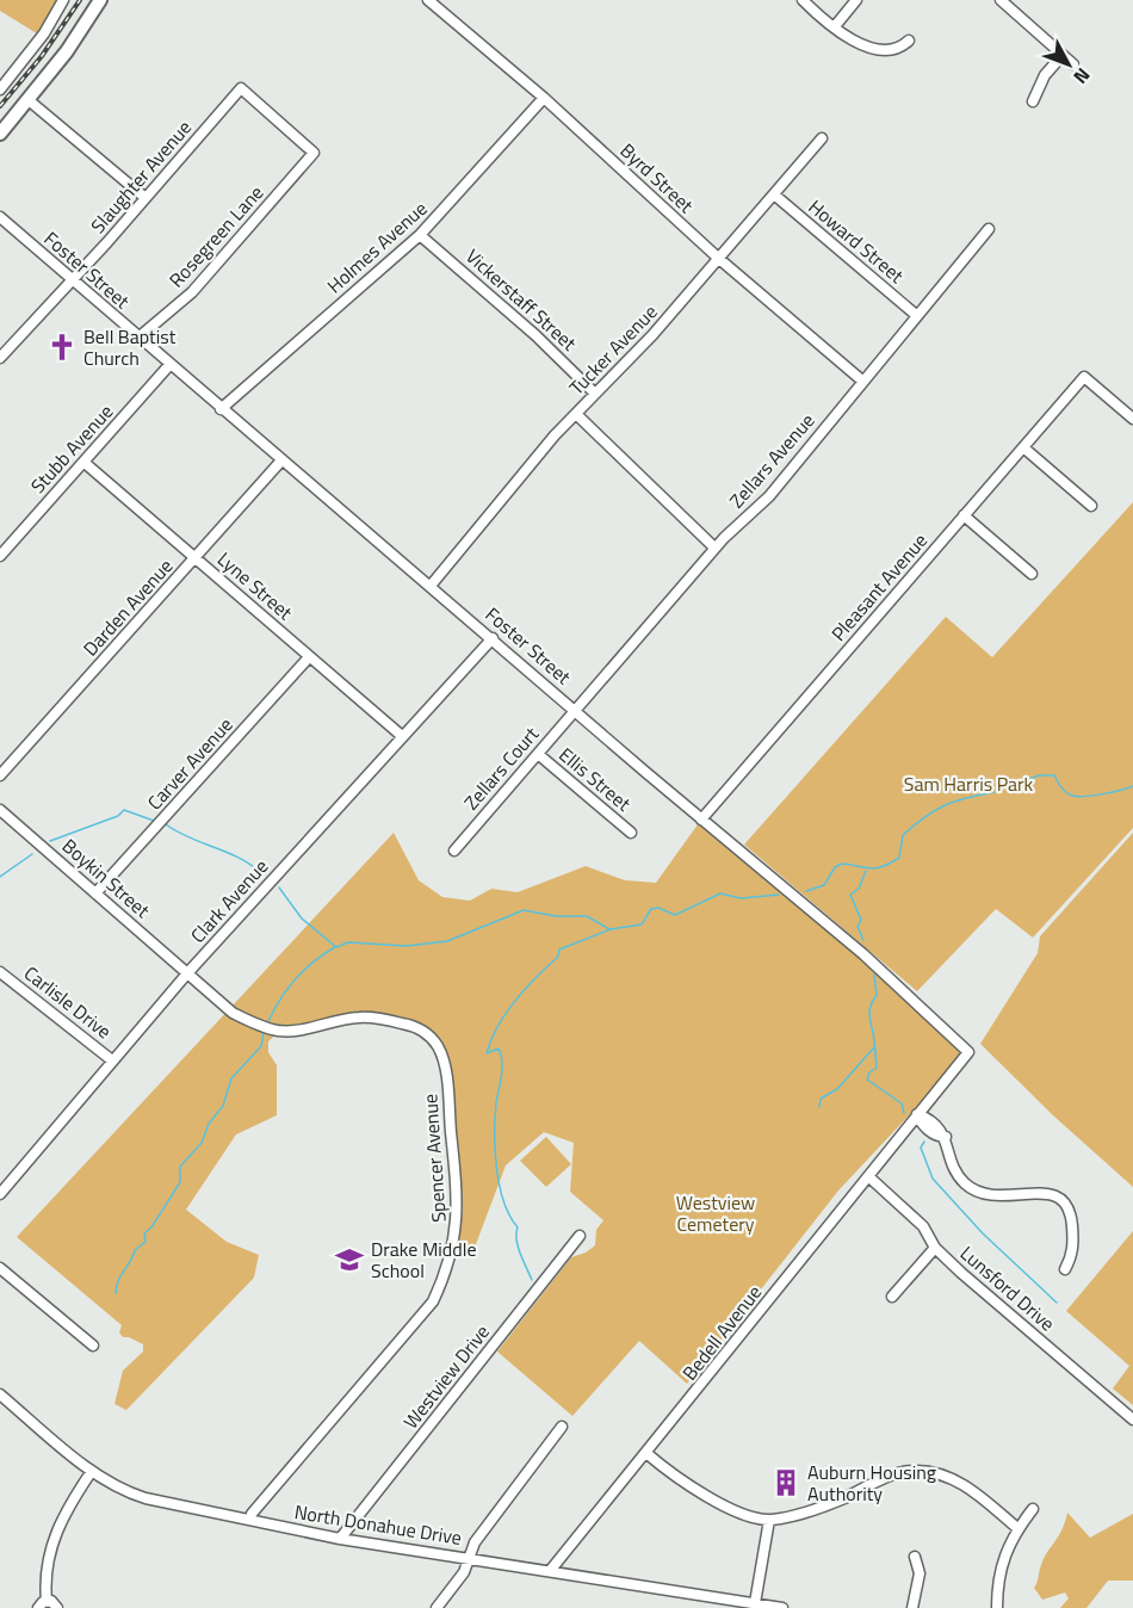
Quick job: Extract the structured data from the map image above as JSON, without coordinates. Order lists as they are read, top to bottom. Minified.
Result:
{"streets":{"street":["Slaughter Avenue","Byrd Street","Rosegreen Lane","Howard Street","Holmes Avenue","Foster Street","Vickerstaff Street","Tucker Avenue","Stubb Avenue","Zellars Avenue","Lyne Street","Pleasant Avenue","Darden Avenue","Carver Avenue","Zellars Court","Ellis Street","Boykin Street","Clark Avenue","Carlisle Drive","Spencer Avenue","Lunsford Drive","Bedell Avenue","Westview Drive","North Donahue Drive"]},"crossings":[["Slaughter Avenue","Rosegreen Lane"],["Slaughter Avenue","Foster Street"],["Byrd Street","Holmes Avenue"],["Byrd Street","Tucker Avenue"],["Byrd Street","Zellars Avenue"],["Rosegreen Lane","Foster Street"],["Howard Street","Tucker Avenue"],["Howard Street","Zellars Avenue"],["Holmes Avenue","Foster Street"],["Holmes Avenue","Vickerstaff Street"],["Foster Street","Tucker Avenue"],["Foster Street","Stubb Avenue"],["Foster Street","Zellars Avenue"],["Foster Street","Pleasant Avenue"],["Foster Street","Darden Avenue"],["Foster Street","Zellars Court"],["Foster Street","Clark Avenue"],["Foster Street","Bedell Avenue"],["Vickerstaff Street","Tucker Avenue"],["Stubb Avenue","Lyne Street"],["Zellars Avenue","Zellars Court"],["Lyne Street","Darden Avenue"],["Lyne Street","Carver Avenue"],["Lyne Street","Clark Avenue"],["Carver Avenue","Boykin Street"],["Zellars Court","Ellis Street"],["Boykin Street","Clark Avenue"],["Boykin Street","Spencer Avenue"],["Clark Avenue","Carlisle Drive"],["Clark Avenue","Spencer Avenue"],["Spencer Avenue","North Donahue Drive"],["Lunsford Drive","Bedell Avenue"],["Bedell Avenue","North Donahue Drive"],["Westview Drive","North Donahue Drive"]],"parks":["Sam Harris Park","Westview Cemetery"],"places":{"church":["Bell Baptist Church"],"school or university":["Drake Middle School"],"building":["Auburn Housing Authority"]},"north":"bottom right"}
